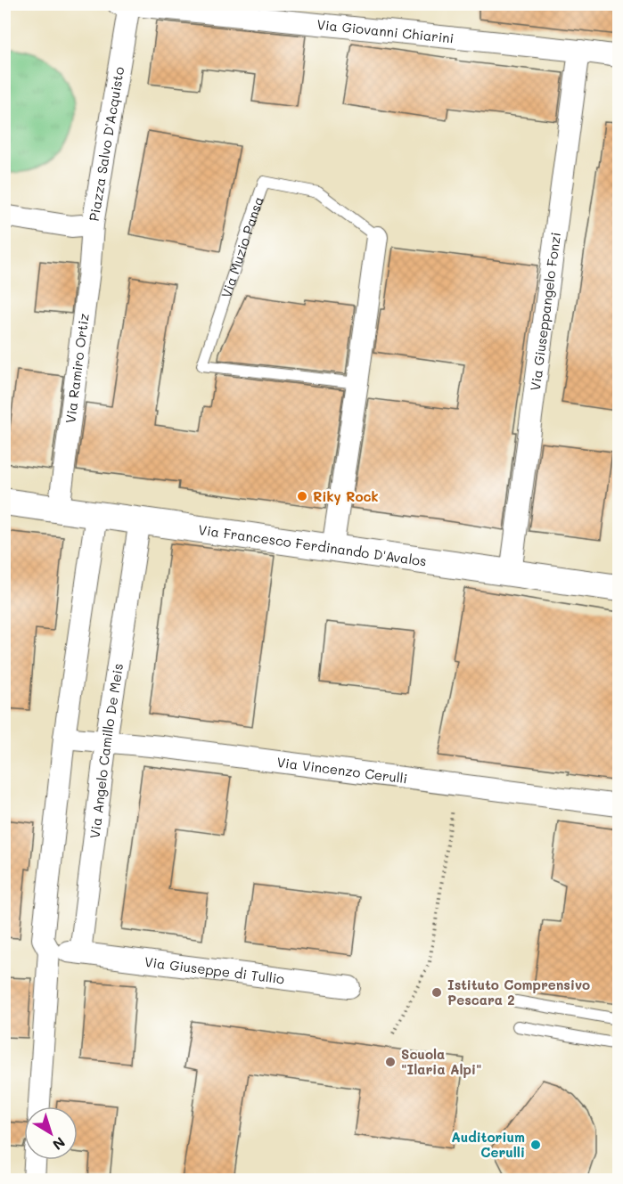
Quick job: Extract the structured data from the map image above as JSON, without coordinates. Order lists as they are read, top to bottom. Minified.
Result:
{"streets":{"street":["Via Giovanni Chiarini","Piazza Salvo D'Acquisto","Via Muzio Pansa","Via Giuseppangelo Fonzi","Via Ramiro Ortiz","Via Francesco Ferdinando D'Avalos","Via Angelo Camillo De Meis","Via Vincenzo Cerulli","Via Giuseppe di Tullio"]},"crossings":[["Via Giovanni Chiarini","Piazza Salvo D'Acquisto"],["Via Giovanni Chiarini","Via Giuseppangelo Fonzi"],["Piazza Salvo D'Acquisto","Via Ramiro Ortiz"],["Via Muzio Pansa","Via Francesco Ferdinando D'Avalos"],["Via Giuseppangelo Fonzi","Via Francesco Ferdinando D'Avalos"],["Via Ramiro Ortiz","Via Francesco Ferdinando D'Avalos"],["Via Francesco Ferdinando D'Avalos","Via Angelo Camillo De Meis"],["Via Angelo Camillo De Meis","Via Vincenzo Cerulli"],["Via Angelo Camillo De Meis","Via Giuseppe di Tullio"]],"places":["Riky Rock","Istituto Comprensivo Pescara 2","Scuola \"Ilaria Alpi\"","Auditorium Cerulli"],"north":"bottom right"}
